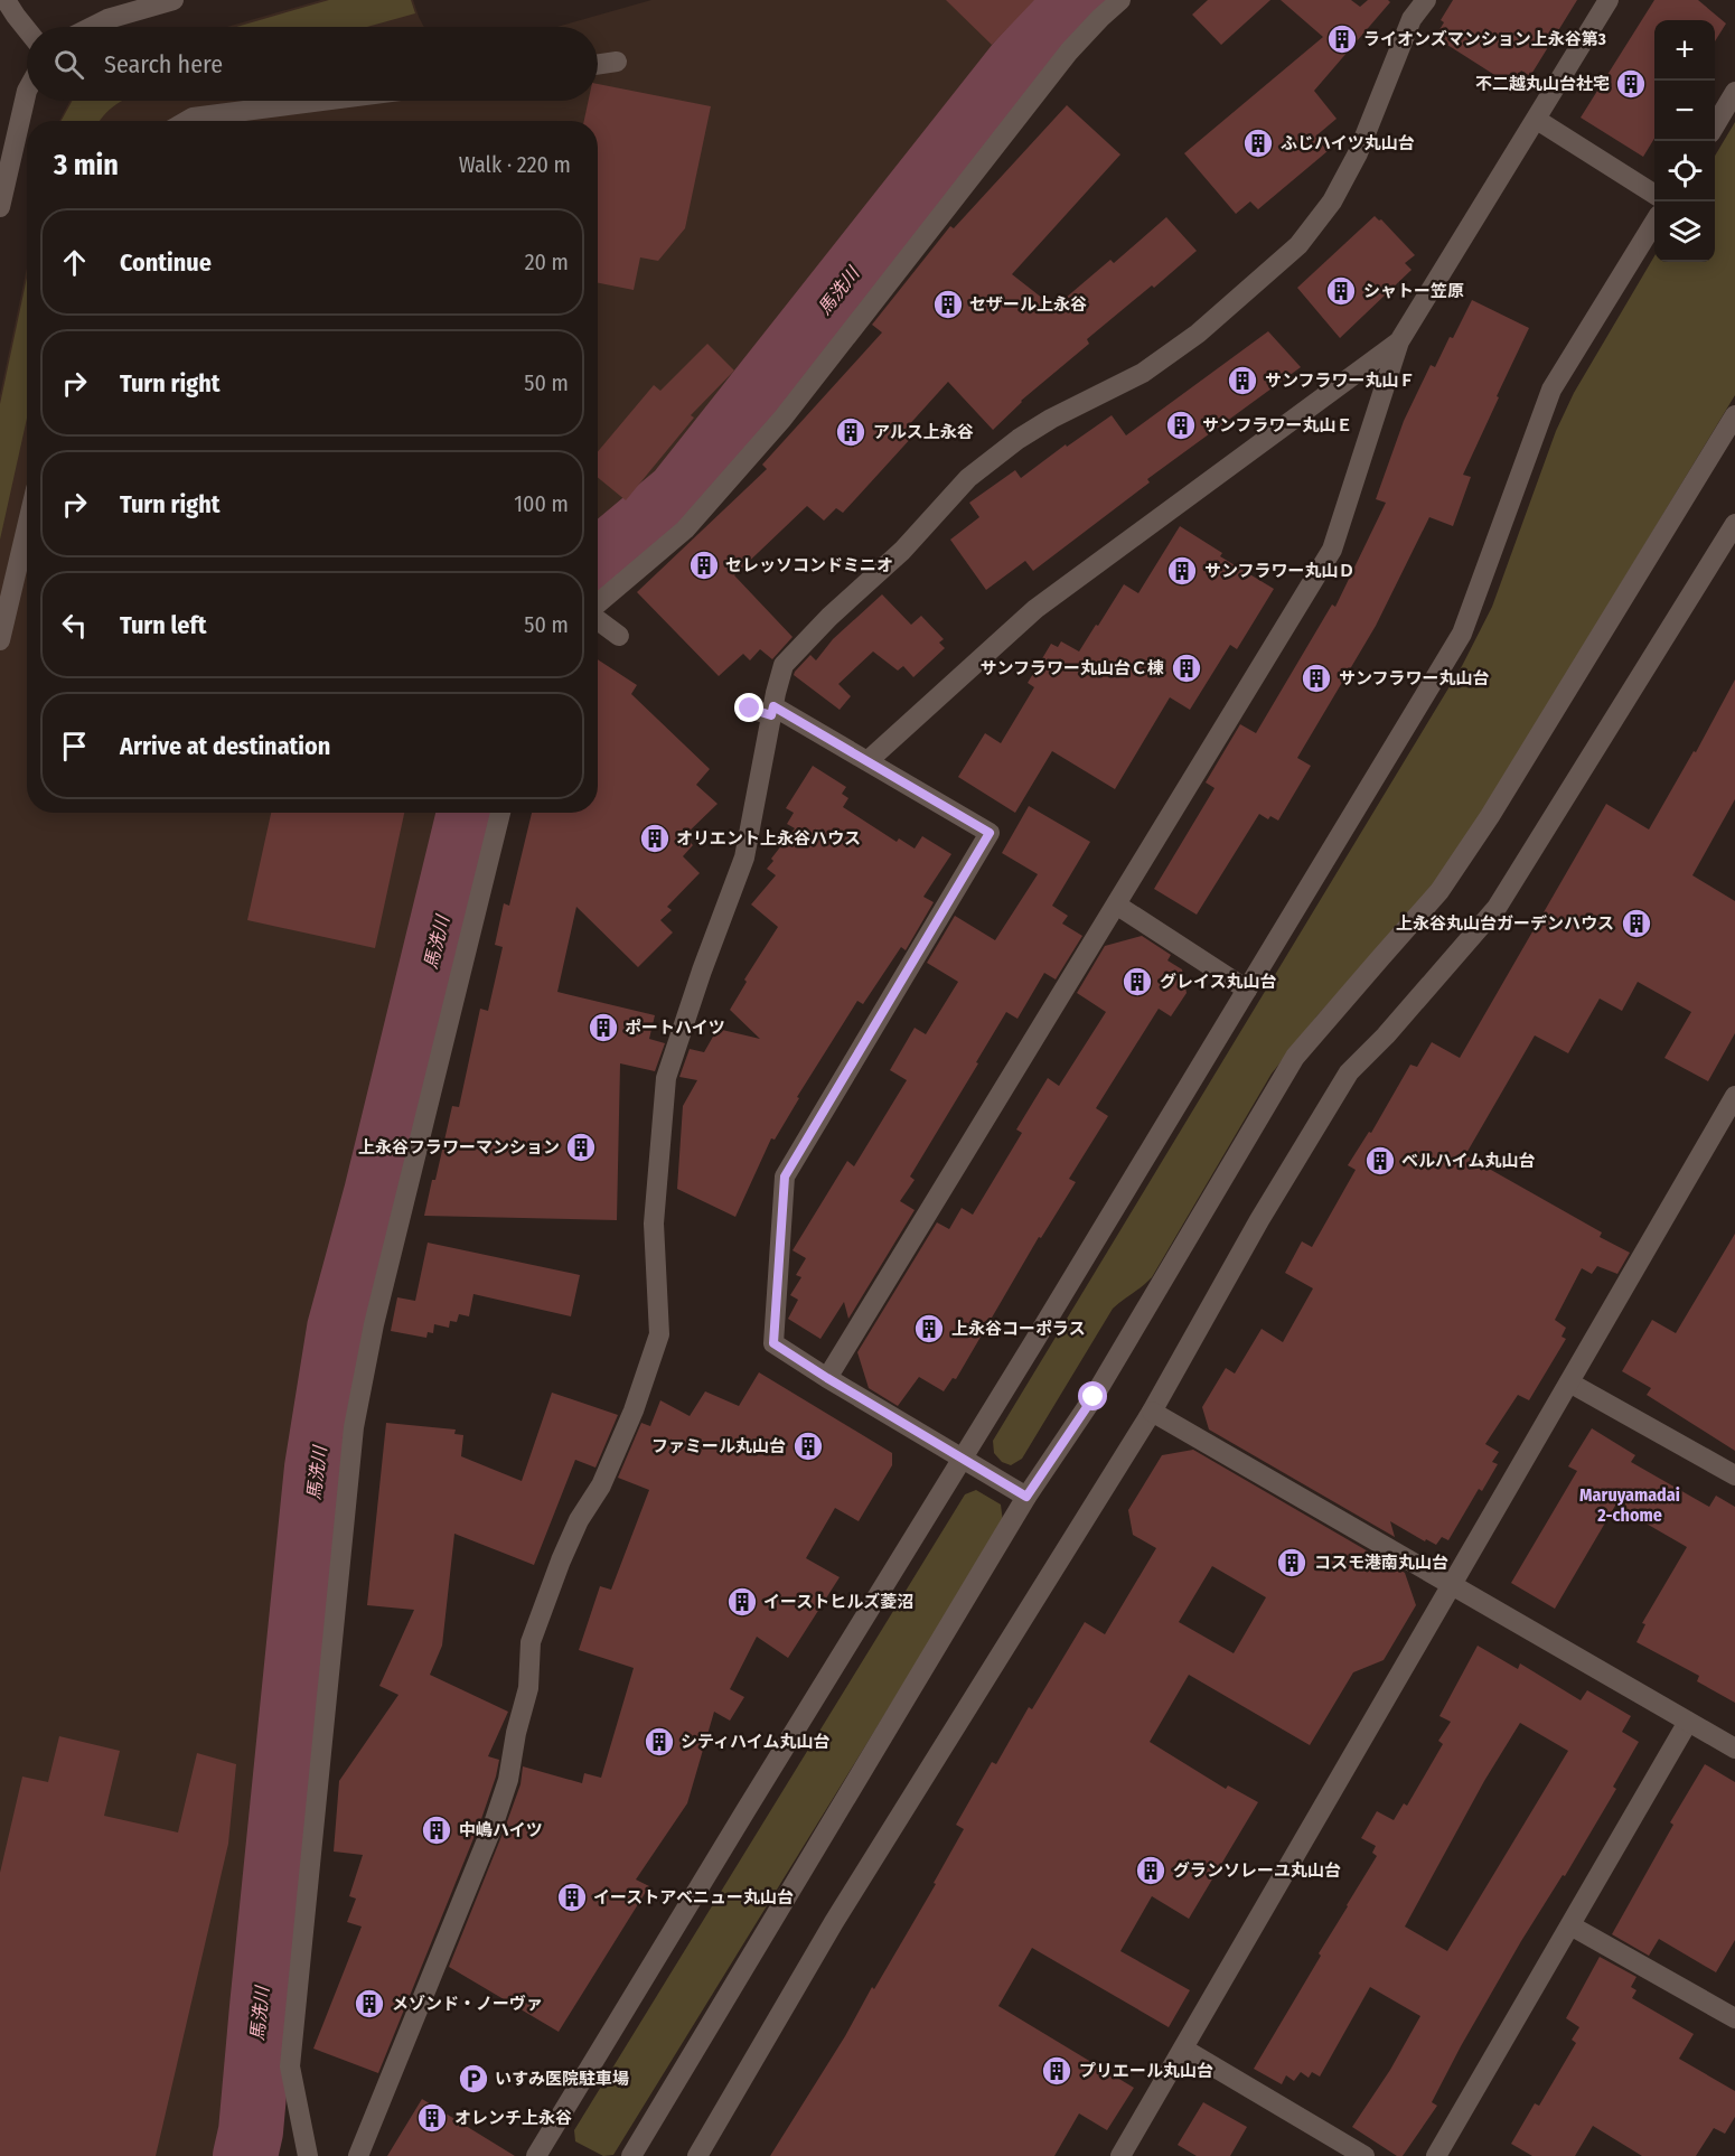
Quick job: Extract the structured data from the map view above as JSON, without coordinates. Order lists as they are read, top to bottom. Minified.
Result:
{"districts":["Maruyamadai 2-chome"],"water":["馬洗川"],"places":{"building":["ライオンズマンション上永谷第3","不二越丸山台社宅","ふじハイツ丸山台","シャトー笠原","セザール上永谷","サンフラワー丸山Ｆ","サンフラワー丸山Ｅ","アルス上永谷","セレッソコンドミニオ","サンフラワー丸山Ｄ","サンフラワー丸山台Ｃ棟","サンフラワー丸山台","オリエント上永谷ハウス","上永谷丸山台ガーデンハウス","グレイス丸山台","ポートハイツ","上永谷フラワーマンション","ベルハイム丸山台","上永谷コーポラス","ファミール丸山台","コスモ港南丸山台","イーストヒルズ菱沼","シティハイム丸山台","中嶋ハイツ","グランソレーユ丸山台","イーストアベニュー丸山台","メゾンド・ノーヴァ","プリエール丸山台","オレンチ上永谷"],"parking":["いすみ医院駐車場"]},"page":{"map_buttons":["+","−"],"search":"Search here","heading":["3 min","Walk · 220 m"],"list":[["Continue","20 m"],["Turn right","50 m"],["Turn right","100 m"],["Turn left","50 m"],"Arrive at destination"]}}
